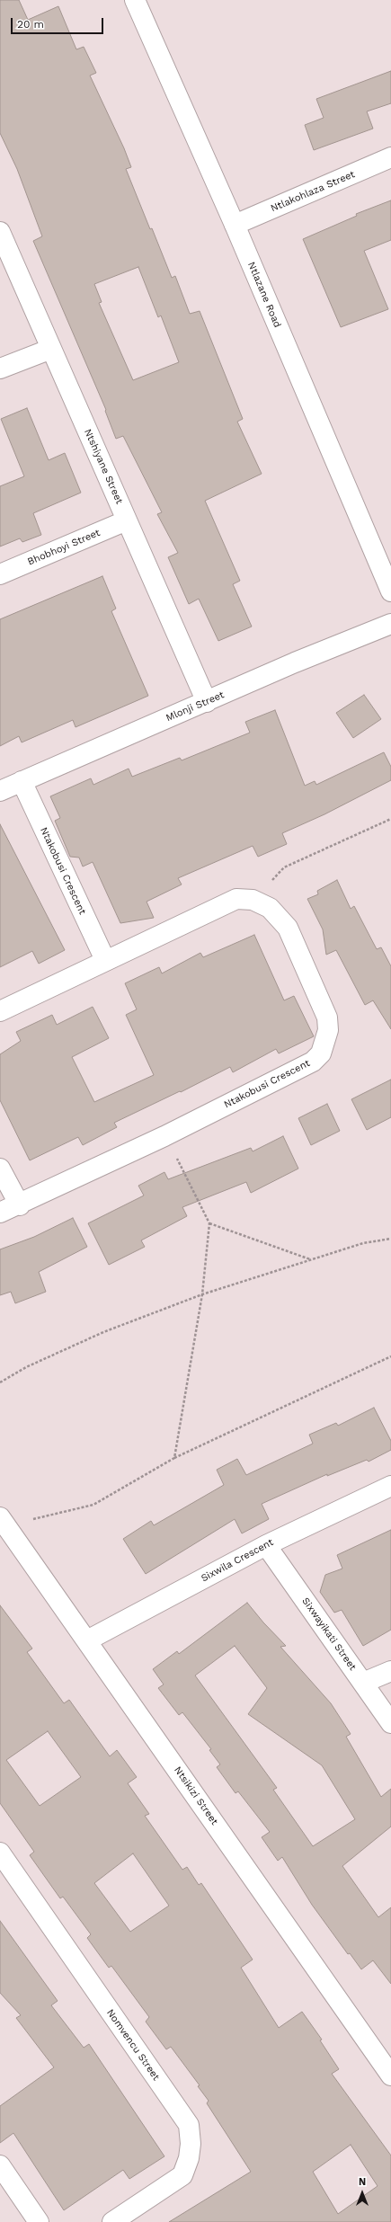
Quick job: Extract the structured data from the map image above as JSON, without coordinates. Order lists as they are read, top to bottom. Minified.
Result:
{"streets":{"street":["Ntlakohlaza Street","Ntlazane Road","Ntshiyane Street","Bhobhoyi Street","Mlonji Street","Ntakobusi Crescent","Sixwila Crescent","Sixwayikati Street","Ntsikizi Street","Nomvencu Street"]},"crossings":[["Ntlakohlaza Street","Ntlazane Road"],["Ntshiyane Street","Bhobhoyi Street"],["Ntshiyane Street","Mlonji Street"],["Mlonji Street","Ntakobusi Crescent"],["Sixwila Crescent","Sixwayikati Street"],["Sixwila Crescent","Ntsikizi Street"]],"scale_bar":"20 m","north":"top"}
